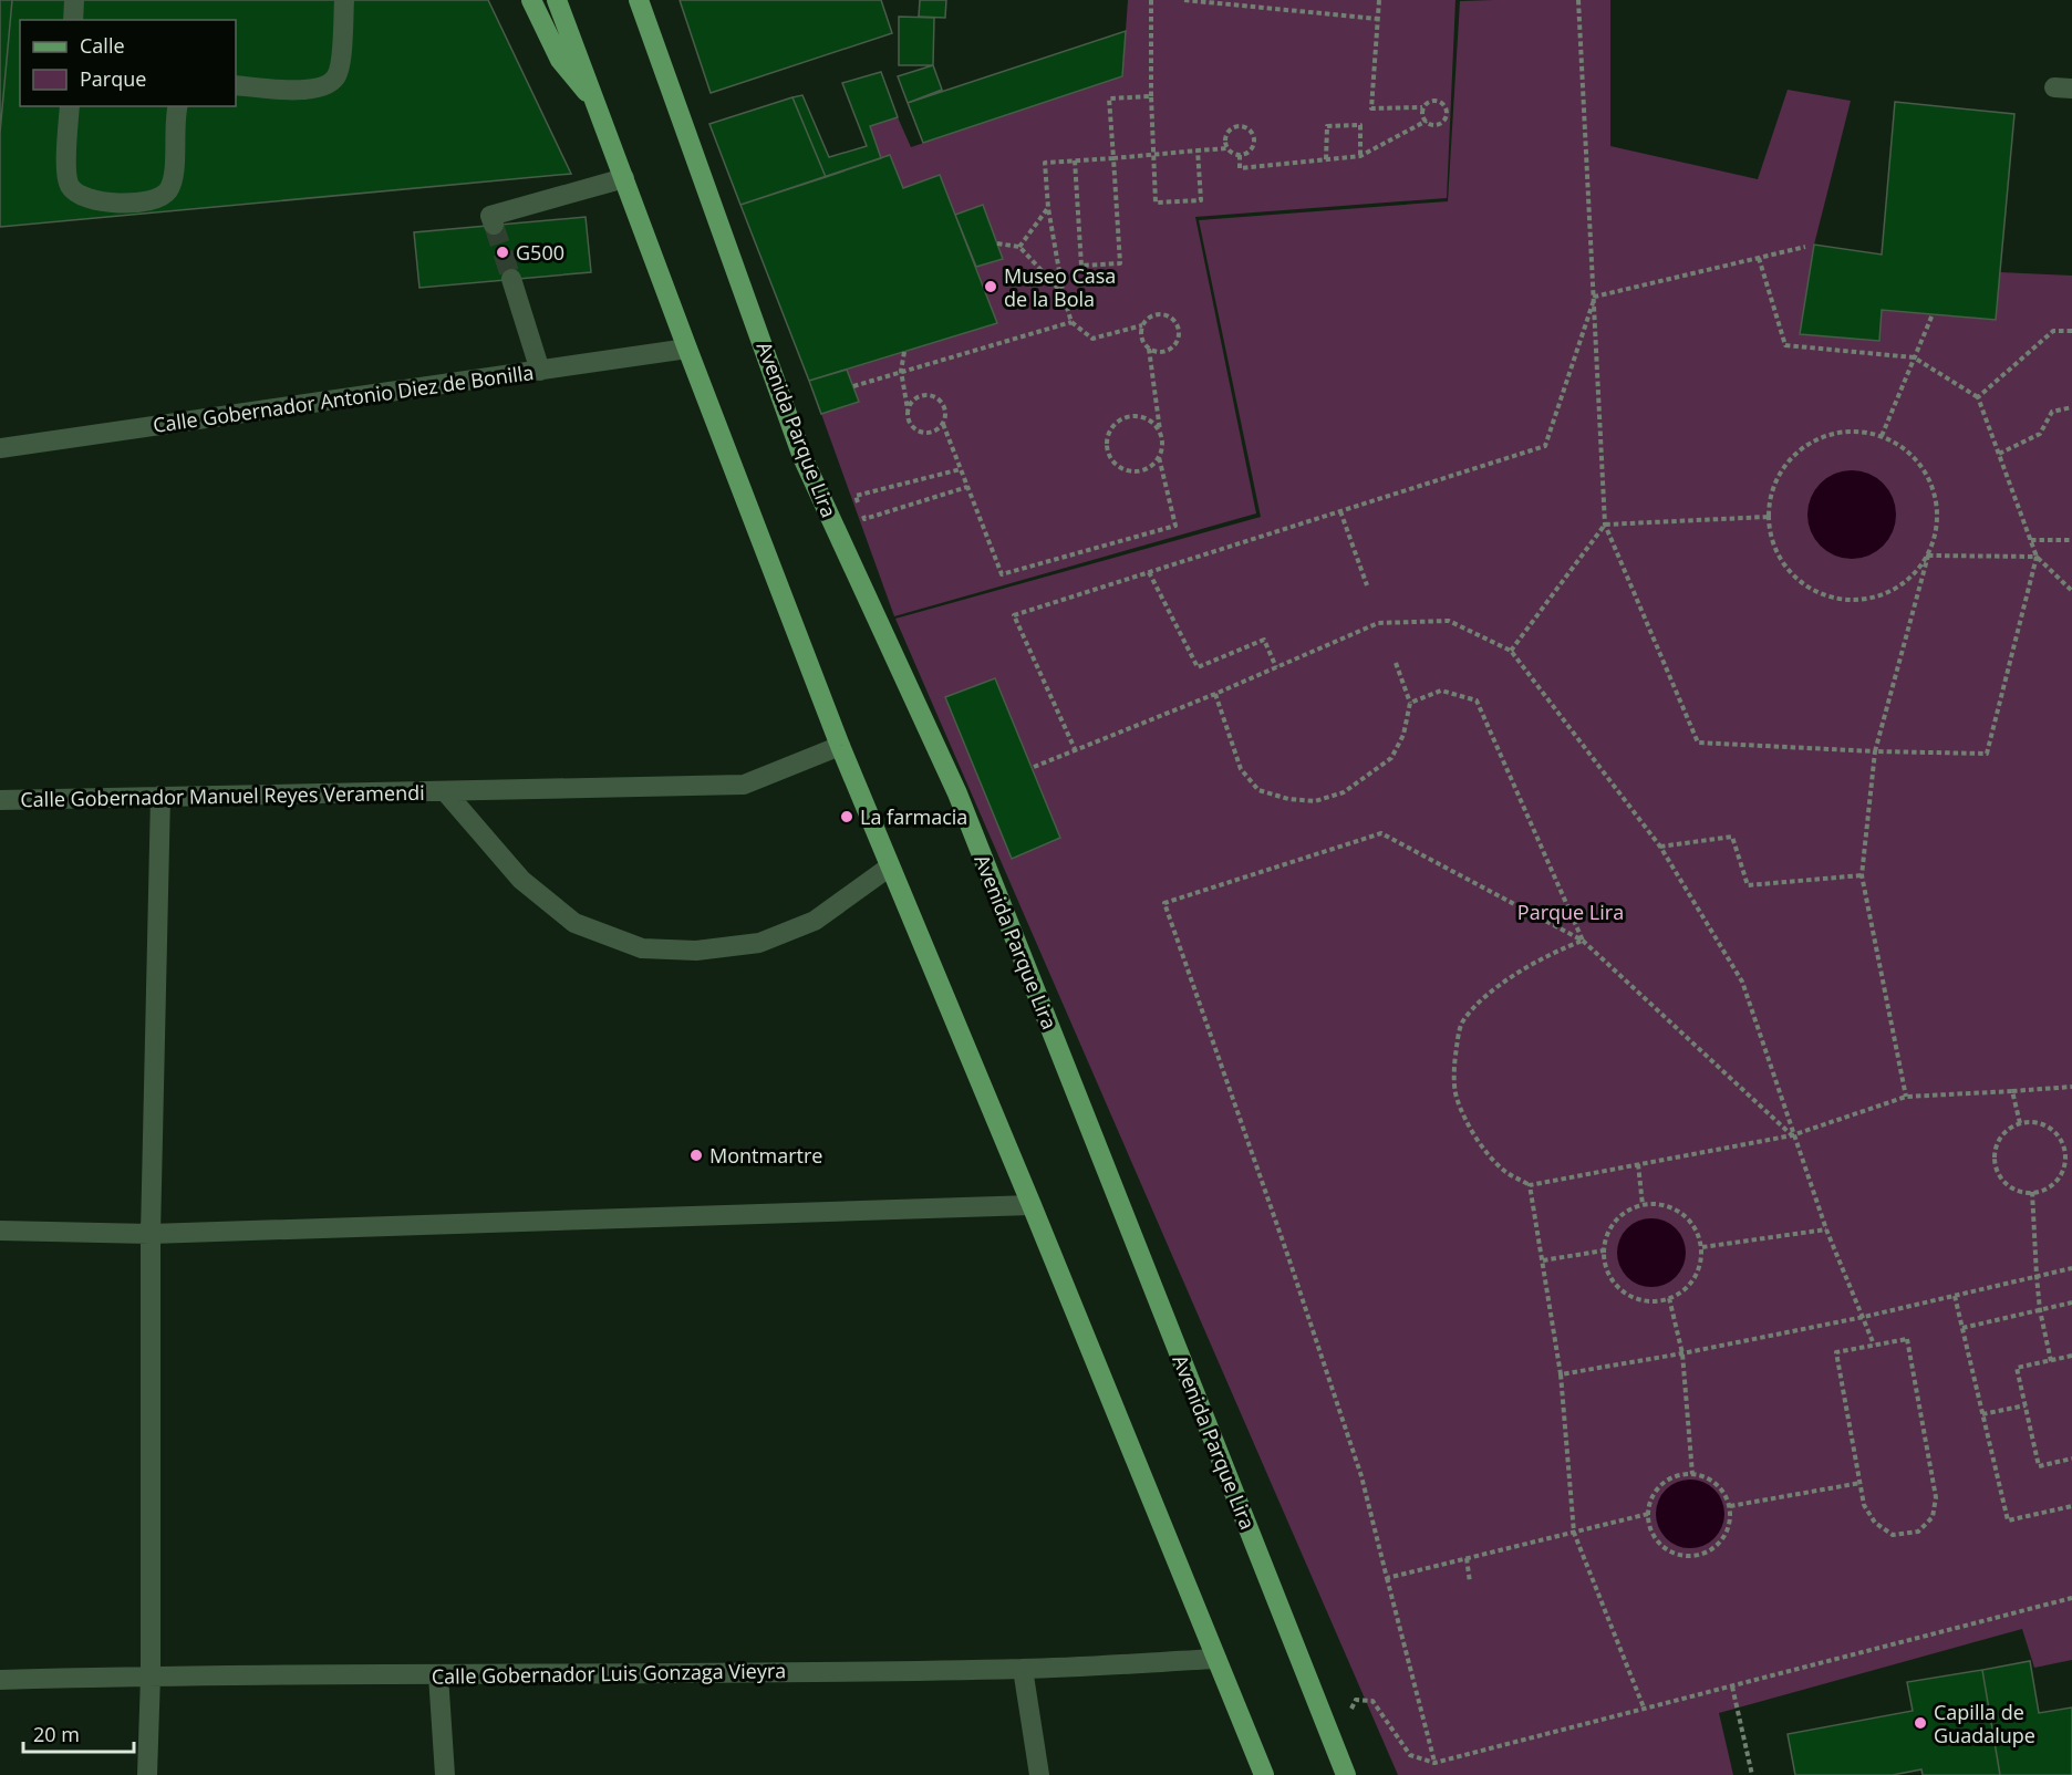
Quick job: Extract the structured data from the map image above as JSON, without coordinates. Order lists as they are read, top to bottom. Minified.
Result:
{"streets":{"main road":["Avenida Parque Lira"],"street":["Calle Gobernador Antonio Diez de Bonilla","Calle Gobernador Manuel Reyes Veramendi","Calle Gobernador Luis Gonzaga Vieyra"]},"parks":["Parque Lira"],"places":["G500","Museo Casa de la Bola","La farmacia","Montmartre","Capilla de Guadalupe"],"legend":["Calle","Parque"],"scale_bar":"20 m"}
